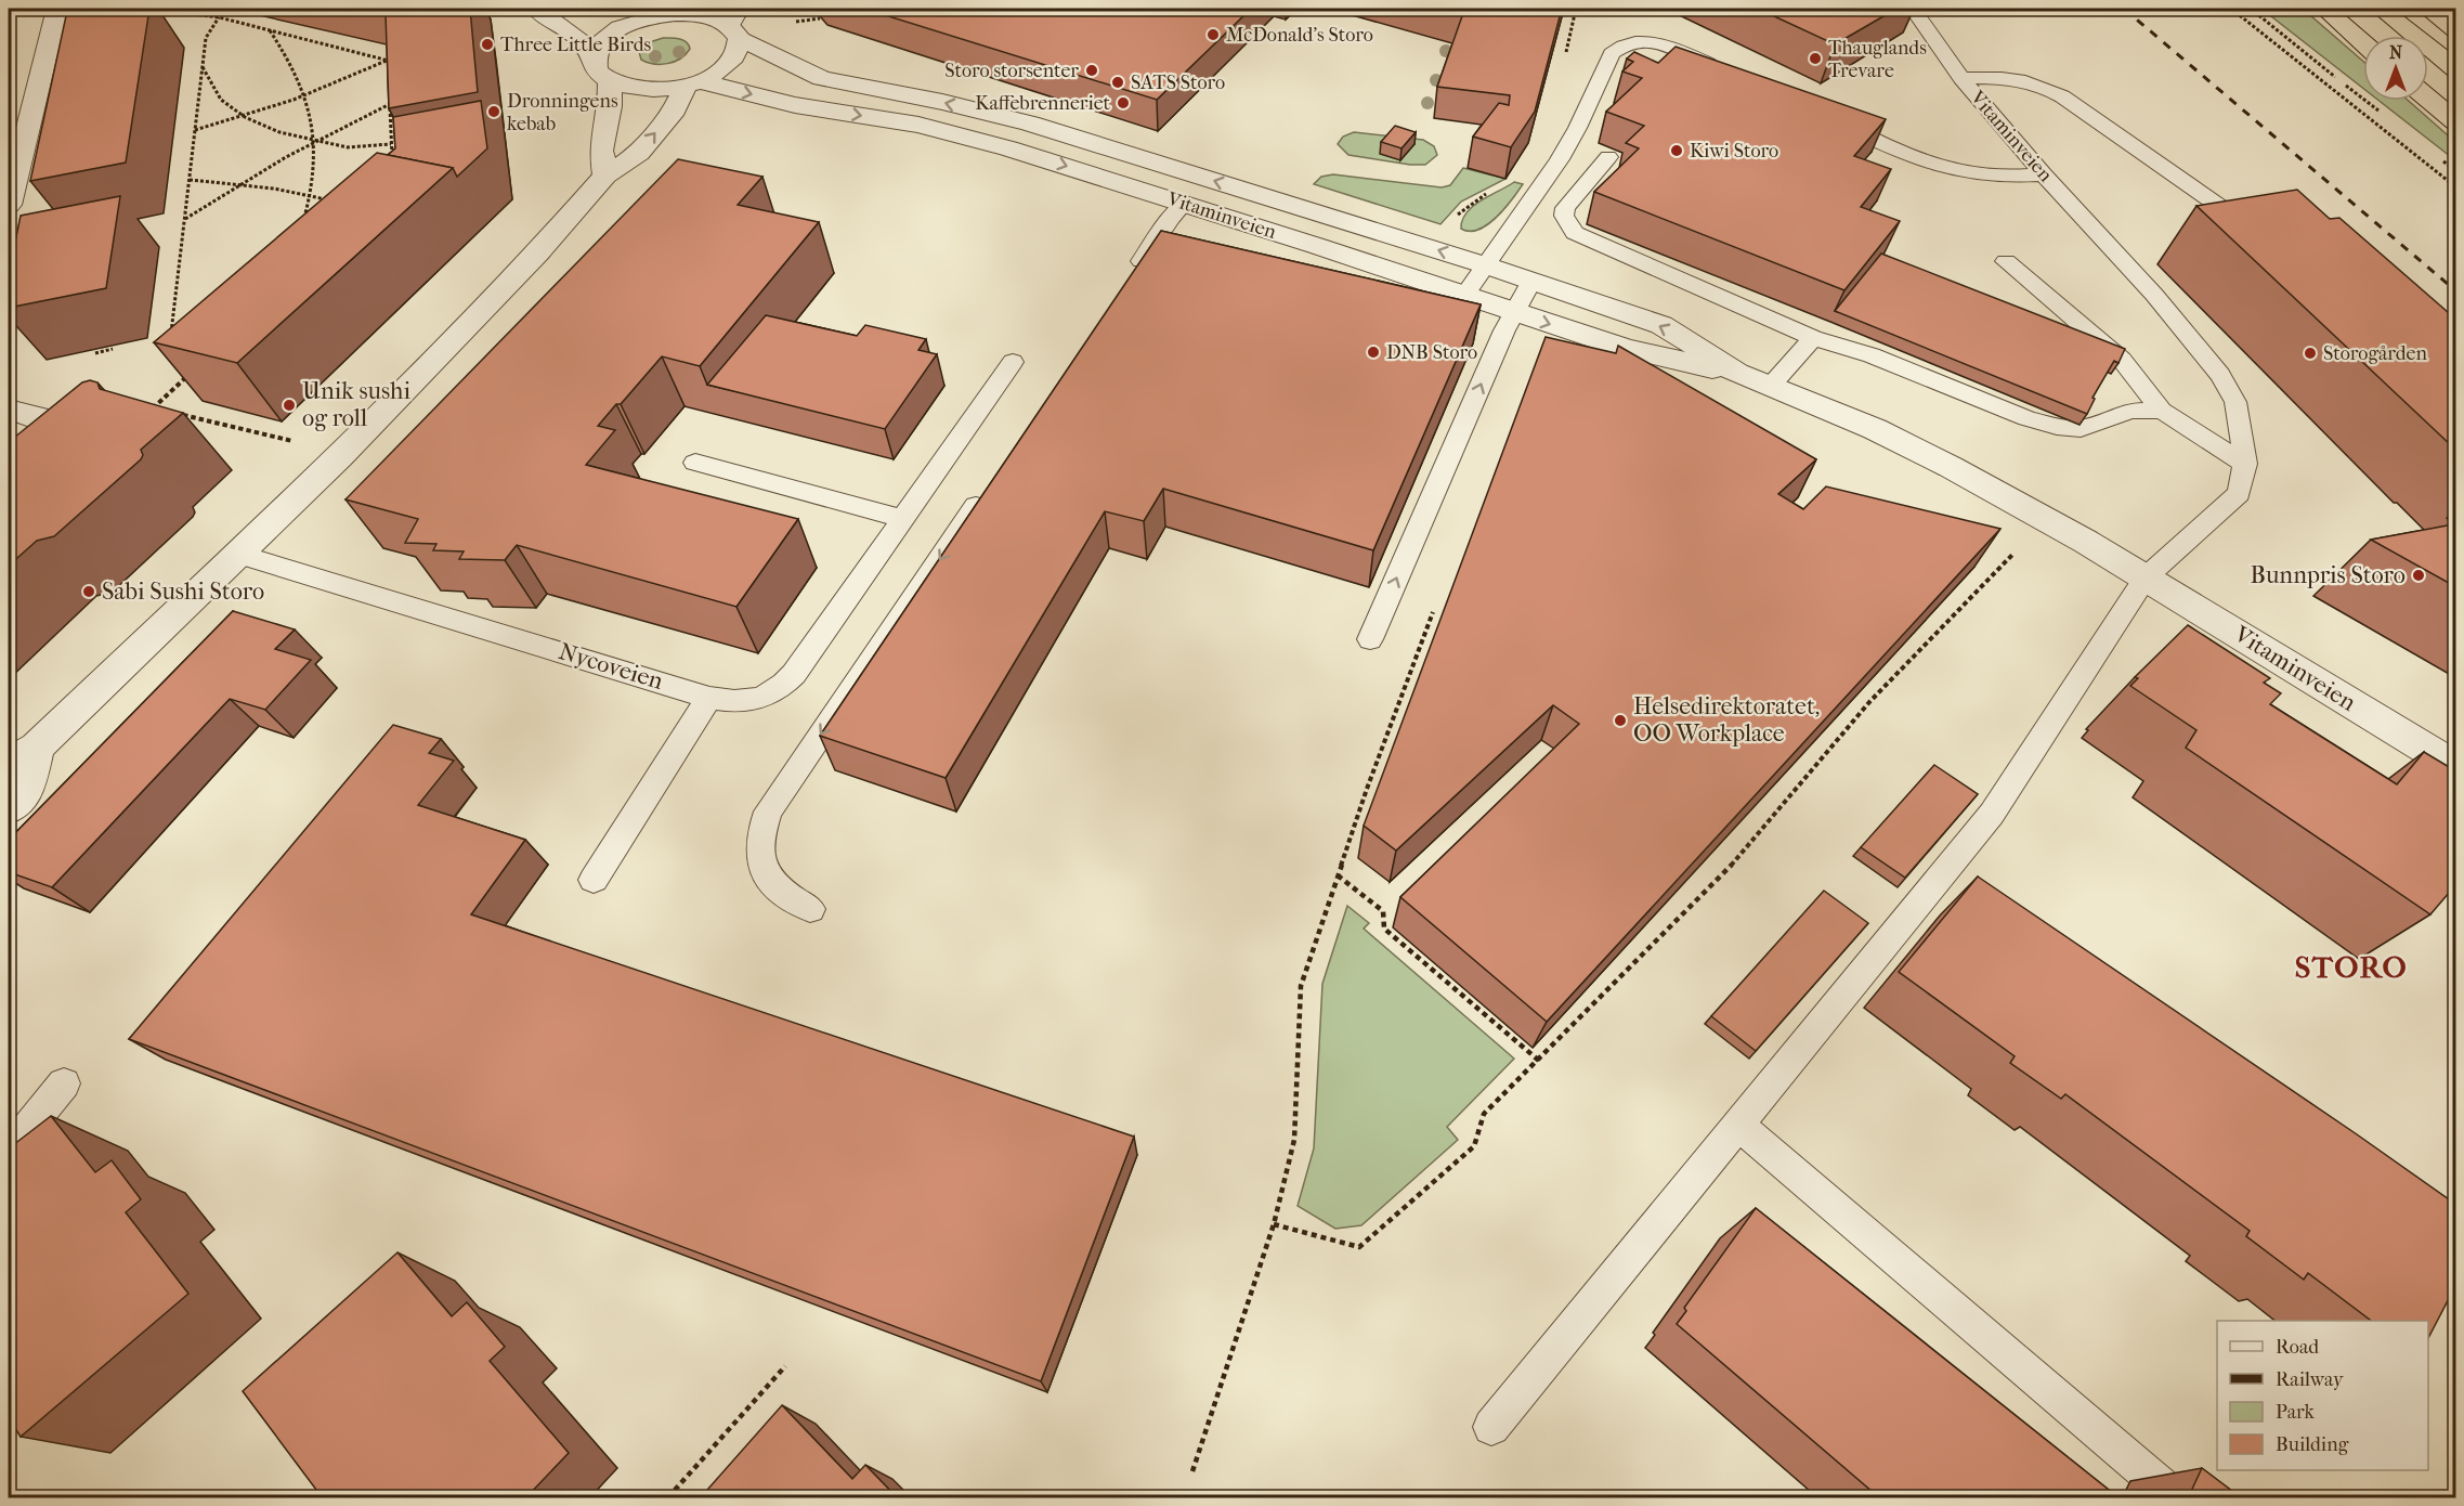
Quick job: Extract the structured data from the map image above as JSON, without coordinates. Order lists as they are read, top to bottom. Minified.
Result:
{"streets":{"street":["Vitaminveien"],"lane":["Nycoveien"]},"districts":["STORO"],"places":["McDonald's Storo","Three Little Birds","Thauglands Trevare","Storo storsenter","SATS Storo","Kaffebrenneriet","Dronningens kebab","Kiwi Storo","DNB Storo","Storogården","Unik sushi og roll","Bunnpris Storo","Sabi Sushi Storo","Helsedirektoratet, OO Workplace"],"legend":["Road","Railway","Park","Building"],"north":"top"}
